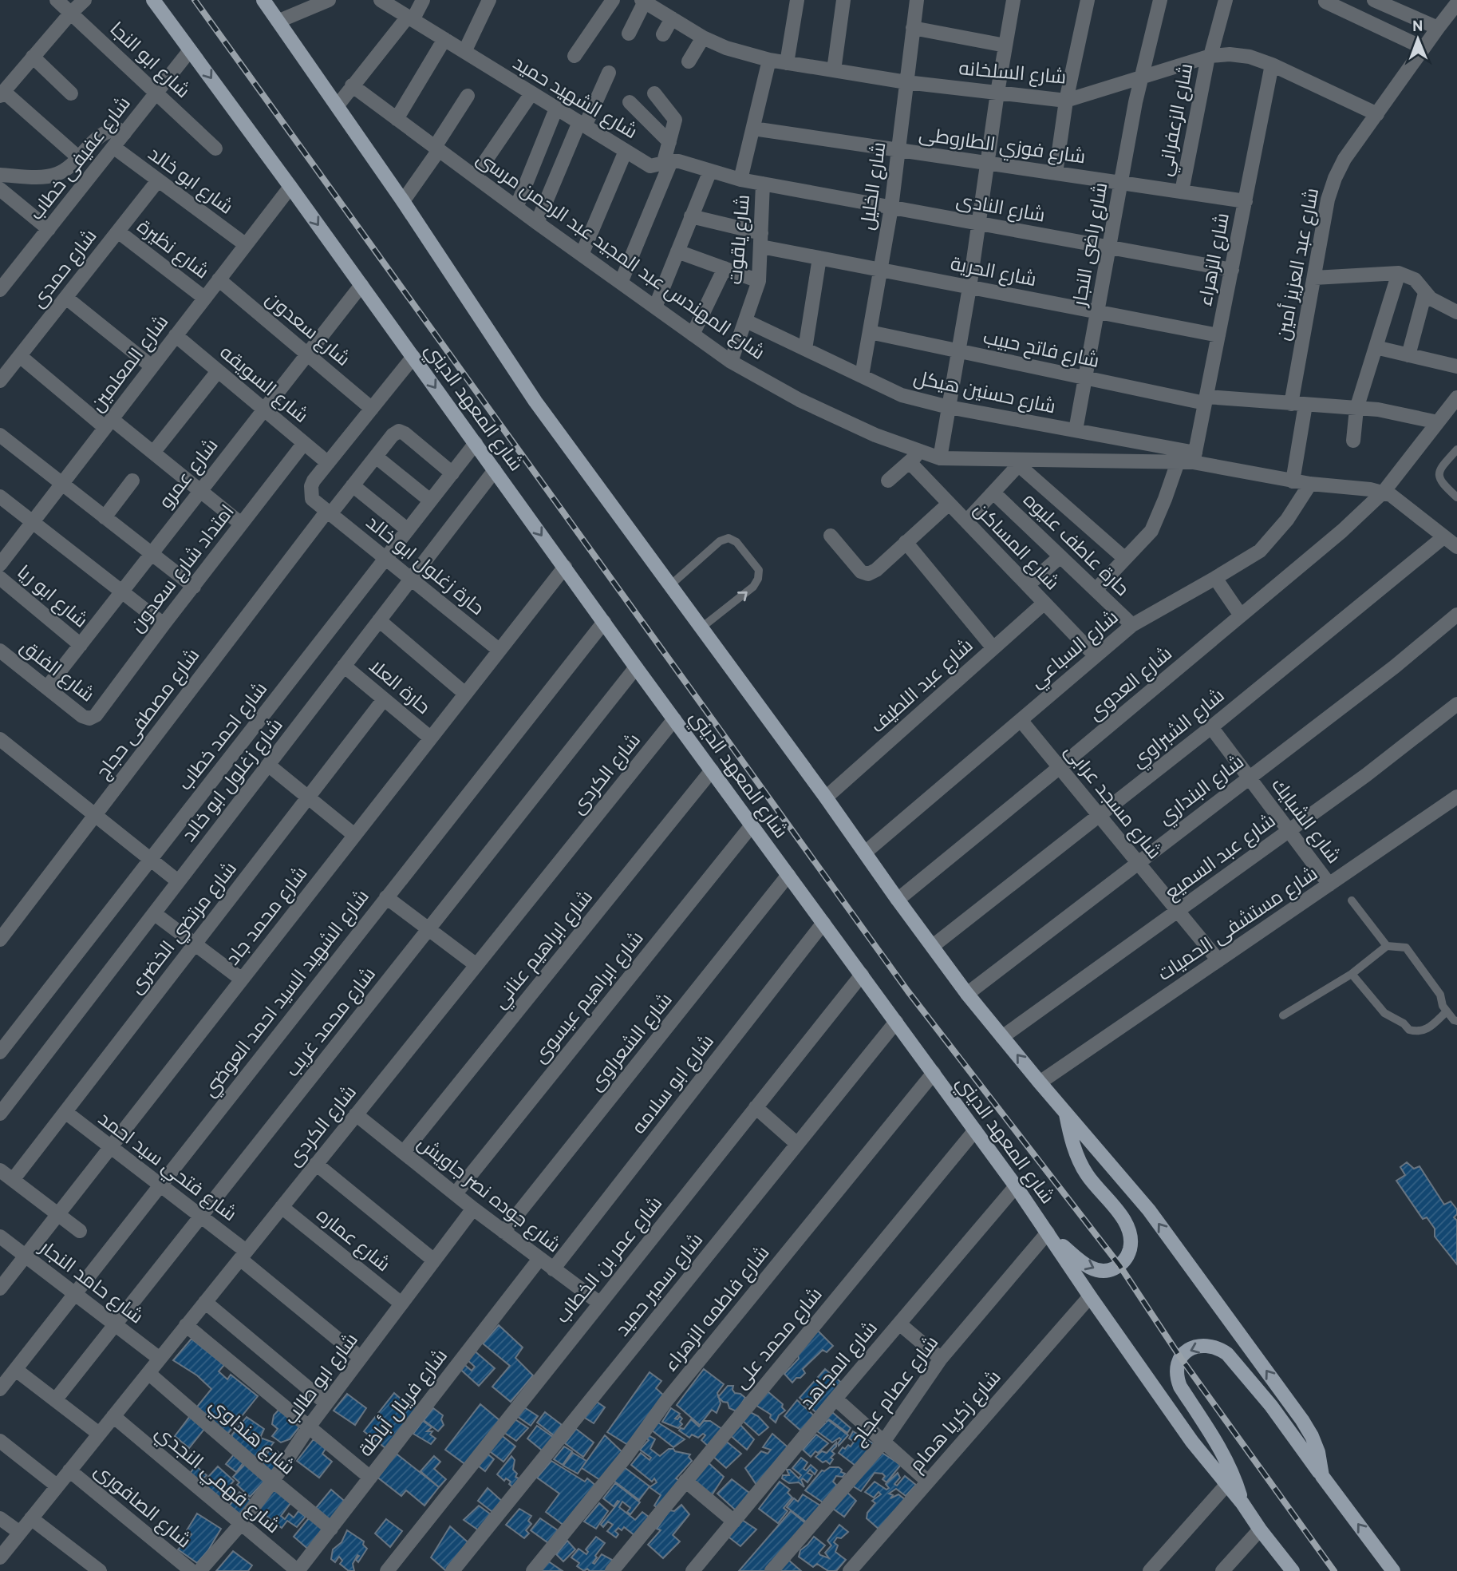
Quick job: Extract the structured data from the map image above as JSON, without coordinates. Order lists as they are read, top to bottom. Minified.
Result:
{"streets":{"main road":["شارع المعهد الديني"],"street":["شارع ابو النجا","شارع السلخانه","شارع الشهيد حميد","شارع الزعفراني","شارع فوزي الطاروطى","شارع عفيفى خطاب","شارع ابو خالد","شارع الخليل","شارع النادى","شارع ياقوت","شارع راضى النجار","شارع نظيرة","شارع المهندس عبد المجيد عبد الرحمن مرسى","شارع الزهراء","شارع عبد العزيز أمين","شارع حمدى","شارع الحرية","شارع سعدون","شارع فاتح حبيب","شارع المعلمين","شارع السويقه","شارع حسنين هيكل","شارع عمرو","حارة عاطف عليوه","شارع المساكن","حارة زغلول ابو خالد","امتداد شارع سعدون","شارع ابو ريا","شارع السباعي","شارع الفلق","شارع العدوى","شارع عبد اللطيف","حارة العلا","شارع مصطفى حجاج","شارع الشبراوي","شارع احمد خطاب","شارع الكردى","شارع زغلول ابو خالد","شارع البنداري","شارع مسجد عرابى","شارع الشبايك","شارع عبد السميع","شارع محمد جاد","شارع مستشفى الحميات","شارع مرتضي الخضرى","شارع ابراهيم عناني","شارع الشهيد السيد احمد العوضي","شارع ابراهيم عيسوى","شارع محمد غريب","شارع الشعراوى","شارع ابو سلامه","شارع فتحي سيد احمد","شارع جوده نصر جاويش","شارع عماره","شارع عمر بن الخطاب","شارع حامد النجار","شارع سمير حميد","شارع فاطمه الزهراء","شارع محمد على","شارع المجاهد","شارع ابو طالب","شارع عصام عجاج","شارع فريال أباظة","شارع زكريا همام","شارع هنداوي","شارع فهمي النجدي","شارع الصافورى"]},"crossings":[["شارع ابو النجا","شارع عفيفى خطاب"],["شارع السلخانه","شارع الزعفراني"],["شارع السلخانه","شارع الخليل"],["شارع السلخانه","شارع راضى النجار"],["شارع السلخانه","شارع الزهراء"],["شارع السلخانه","شارع عبد العزيز أمين"],["شارع الشهيد حميد","شارع النادى"],["شارع الشهيد حميد","شارع ياقوت"],["شارع الزعفراني","شارع فوزي الطاروطى"],["شارع فوزي الطاروطى","شارع الخليل"],["شارع فوزي الطاروطى","شارع راضى النجار"],["شارع فوزي الطاروطى","شارع الزهراء"],["شارع عفيفى خطاب","شارع ابو خالد"],["شارع عفيفى خطاب","شارع المعهد الديني"],["شارع ابو خالد","شارع حمدى"],["شارع ابو خالد","شارع المعلمين"],["شارع الخليل","شارع النادى"],["شارع الخليل","شارع الحرية"],["شارع الخليل","شارع فاتح حبيب"],["شارع الخليل","شارع حسنين هيكل"],["شارع النادى","شارع ياقوت"],["شارع النادى","شارع راضى النجار"],["شارع النادى","شارع الزهراء"],["شارع ياقوت","شارع المهندس عبد المجيد عبد الرحمن مرسى"],["شارع ياقوت","شارع الحرية"],["شارع ياقوت","شارع حسنين هيكل"],["شارع راضى النجار","شارع الحرية"],["شارع راضى النجار","شارع فاتح حبيب"],["شارع راضى النجار","شارع حسنين هيكل"],["شارع نظيرة","شارع حمدى"],["شارع نظيرة","شارع المعلمين"],["شارع المهندس عبد المجيد عبد الرحمن مرسى","شارع الزهراء"],["شارع المهندس عبد المجيد عبد الرحمن مرسى","شارع عبد العزيز أمين"],["شارع المهندس عبد المجيد عبد الرحمن مرسى","شارع حسنين هيكل"],["شارع المهندس عبد المجيد عبد الرحمن مرسى","شارع السباعي"],["شارع المهندس عبد المجيد عبد الرحمن مرسى","شارع العدوى"],["شارع المهندس عبد المجيد عبد الرحمن مرسى","شارع الشبراوي"],["شارع الزهراء","شارع الحرية"],["شارع الزهراء","شارع فاتح حبيب"],["شارع الزهراء","شارع حسنين هيكل"],["شارع عبد العزيز أمين","شارع فاتح حبيب"],["شارع سعدون","شارع المعلمين"],["شارع سعدون","شارع عمرو"],["شارع فاتح حبيب","شارع العدوى"],["شارع المعلمين","شارع السويقه"],["شارع المعلمين","شارع المعهد الديني"],["شارع السويقه","شارع عمرو"],["شارع السويقه","حارة زغلول ابو خالد"],["شارع السويقه","امتداد شارع سعدون"],["شارع المعهد الديني","شارع عمرو"],["شارع المعهد الديني","شارع احمد خطاب"],["شارع المعهد الديني","شارع الكردى"],["شارع المعهد الديني","شارع زغلول ابو خالد"],["شارع المعهد الديني","شارع محمد جاد"],["شارع المعهد الديني","شارع ابراهيم عناني"],["شارع المعهد الديني","شارع الشهيد السيد احمد العوضي"],["شارع المعهد الديني","شارع ابراهيم عيسوى"],["شارع المعهد الديني","شارع محمد غريب"],["شارع المعهد الديني","شارع الشعراوى"],["شارع المعهد الديني","شارع ابو سلامه"],["شارع المعهد الديني","شارع عمر بن الخطاب"],["شارع المعهد الديني","شارع سمير حميد"],["شارع المعهد الديني","شارع فاطمه الزهراء"],["شارع المعهد الديني","شارع محمد على"],["شارع المعهد الديني","شارع المجاهد"],["شارع المعهد الديني","شارع عصام عجاج"],["شارع المعهد الديني","شارع زكريا همام"],["شارع عمرو","شارع ابو ريا"],["شارع عمرو","شارع الفلق"],["حارة عاطف عليوه","شارع السباعي"],["شارع المساكن","شارع السباعي"],["شارع المساكن","شارع عبد اللطيف"],["حارة زغلول ابو خالد","شارع مصطفى حجاج"],["حارة زغلول ابو خالد","شارع احمد خطاب"],["حارة زغلول ابو خالد","شارع زغلول ابو خالد"],["حارة زغلول ابو خالد","شارع محمد جاد"],["امتداد شارع سعدون","شارع الفلق"],["شارع السباعي","شارع مسجد عرابى"],["شارع العدوى","شارع مسجد عرابى"],["حارة العلا","شارع زغلول ابو خالد"],["حارة العلا","شارع محمد جاد"],["حارة العلا","شارع مرتضي الخضرى"],["شارع مصطفى حجاج","شارع احمد خطاب"],["شارع الشبراوي","شارع مسجد عرابى"],["شارع الشبراوي","شارع الشبايك"],["شارع الكردى","شارع فتحي سيد احمد"],["شارع الكردى","شارع جوده نصر جاويش"],["شارع الكردى","شارع عماره"],["شارع الكردى","شارع حامد النجار"],["شارع الكردى","شارع هنداوي"],["شارع الكردى","شارع فهمي النجدي"],["شارع الكردى","شارع الصافورى"],["شارع البنداري","شارع مسجد عرابى"],["شارع البنداري","شارع الشبايك"],["شارع مسجد عرابى","شارع عبد السميع"],["شارع مسجد عرابى","شارع مستشفى الحميات"],["شارع الشبايك","شارع عبد السميع"],["شارع الشبايك","شارع مستشفى الحميات"],["شارع محمد جاد","شارع فتحي سيد احمد"],["شارع محمد جاد","شارع حامد النجار"],["شارع مرتضي الخضرى","شارع فتحي سيد احمد"],["شارع ابراهيم عناني","شارع جوده نصر جاويش"],["شارع الشهيد السيد احمد العوضي","شارع فتحي سيد احمد"],["شارع الشهيد السيد احمد العوضي","شارع حامد النجار"],["شارع ابراهيم عيسوى","شارع جوده نصر جاويش"],["شارع محمد غريب","شارع فتحي سيد احمد"],["شارع محمد غريب","شارع حامد النجار"],["شارع الشعراوى","شارع جوده نصر جاويش"],["شارع ابو سلامه","شارع جوده نصر جاويش"],["شارع فتحي سيد احمد","شارع ابو طالب"],["شارع جوده نصر جاويش","شارع عمر بن الخطاب"],["شارع جوده نصر جاويش","شارع ابو طالب"],["شارع جوده نصر جاويش","شارع فريال أباظة"],["شارع عماره","شارع ابو طالب"],["شارع ابو طالب","شارع هنداوي"],["شارع ابو طالب","شارع فهمي النجدي"],["شارع فريال أباظة","شارع هنداوي"],["شارع فريال أباظة","شارع فهمي النجدي"]],"north":"top"}
